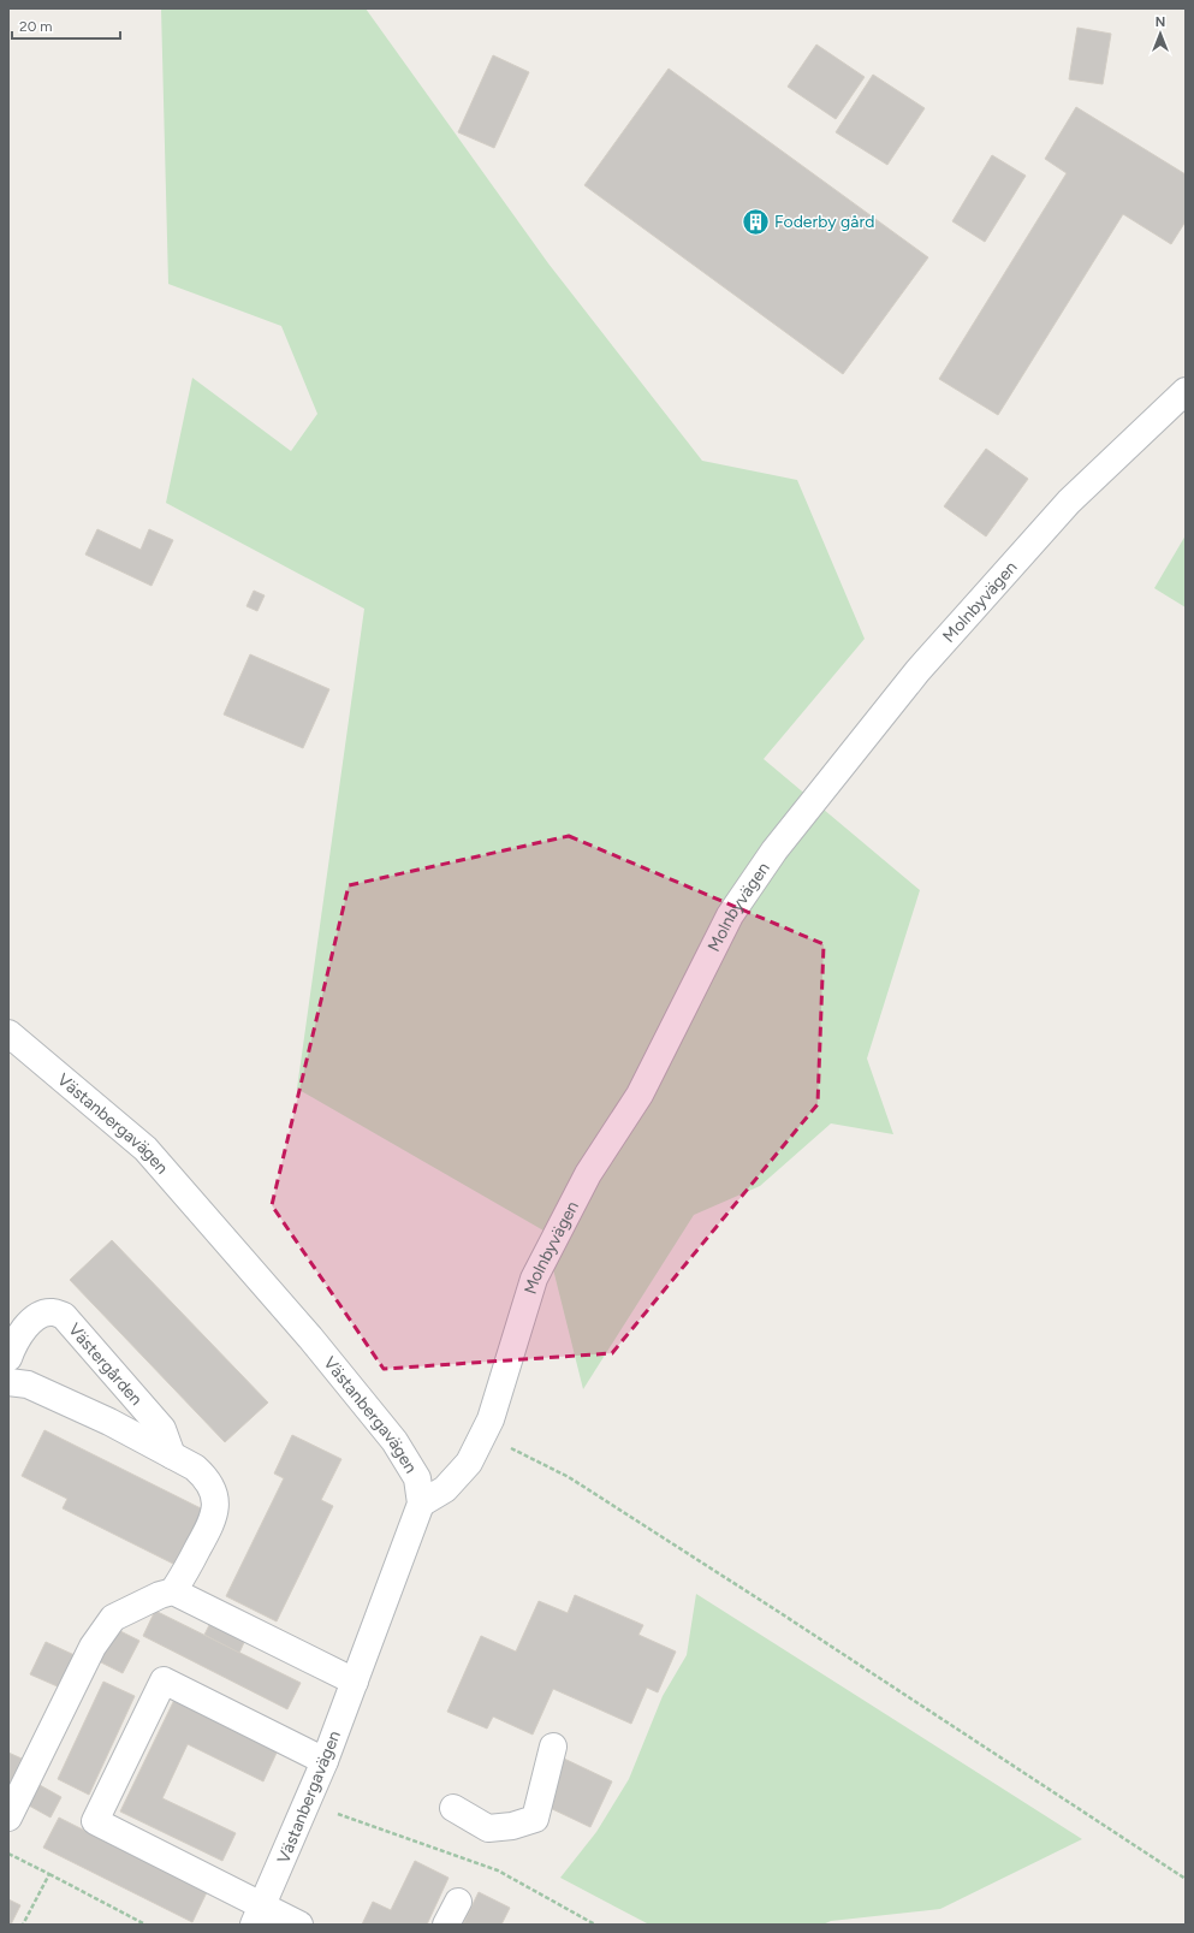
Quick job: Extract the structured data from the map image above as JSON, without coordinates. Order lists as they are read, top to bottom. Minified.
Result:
{"streets":{"street":["Molnbyvägen","Västanbergavägen","Västergården"]},"crossings":[["Molnbyvägen","Västanbergavägen"]],"places":{"building":["Foderby gård"]},"scale_bar":"20 m","north":"top"}
